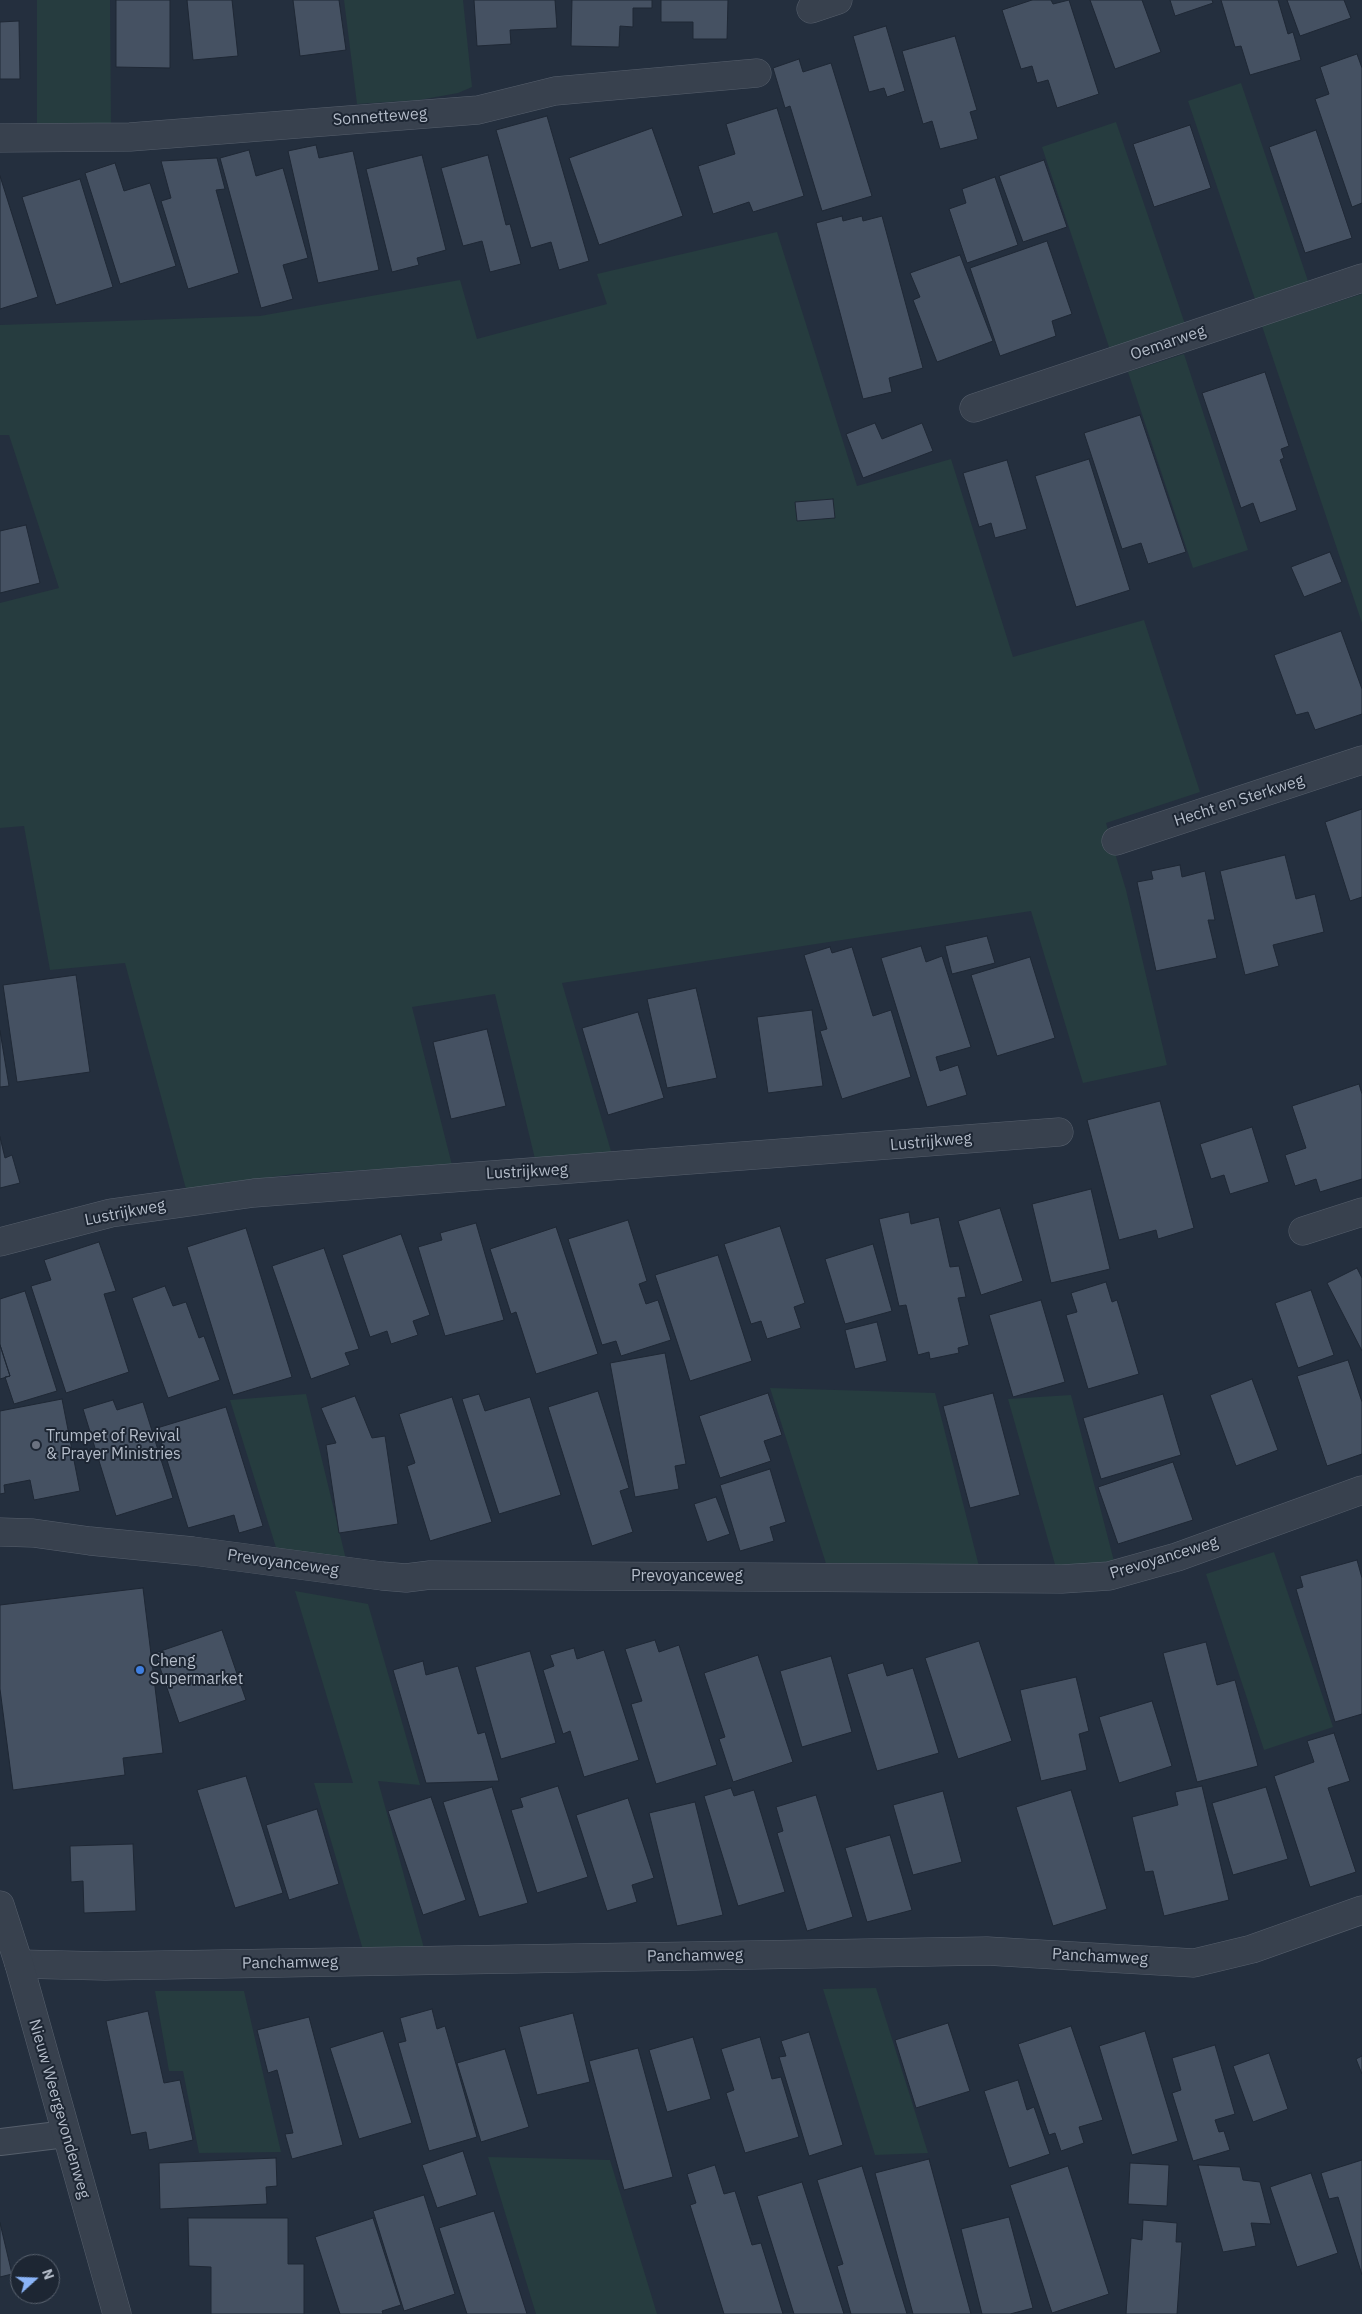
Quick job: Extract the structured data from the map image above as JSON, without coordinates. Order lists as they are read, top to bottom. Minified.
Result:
{"streets":{"street":["Sonnetteweg","Oemarweg","Hecht en Sterkweg","Lustrijkweg","Prevoyanceweg","Panchamweg","Nieuw Weergevondenweg"]},"crossings":[["Panchamweg","Nieuw Weergevondenweg"]],"places":["Trumpet of Revival & Prayer Ministries","Cheng Supermarket"],"north":"right"}
